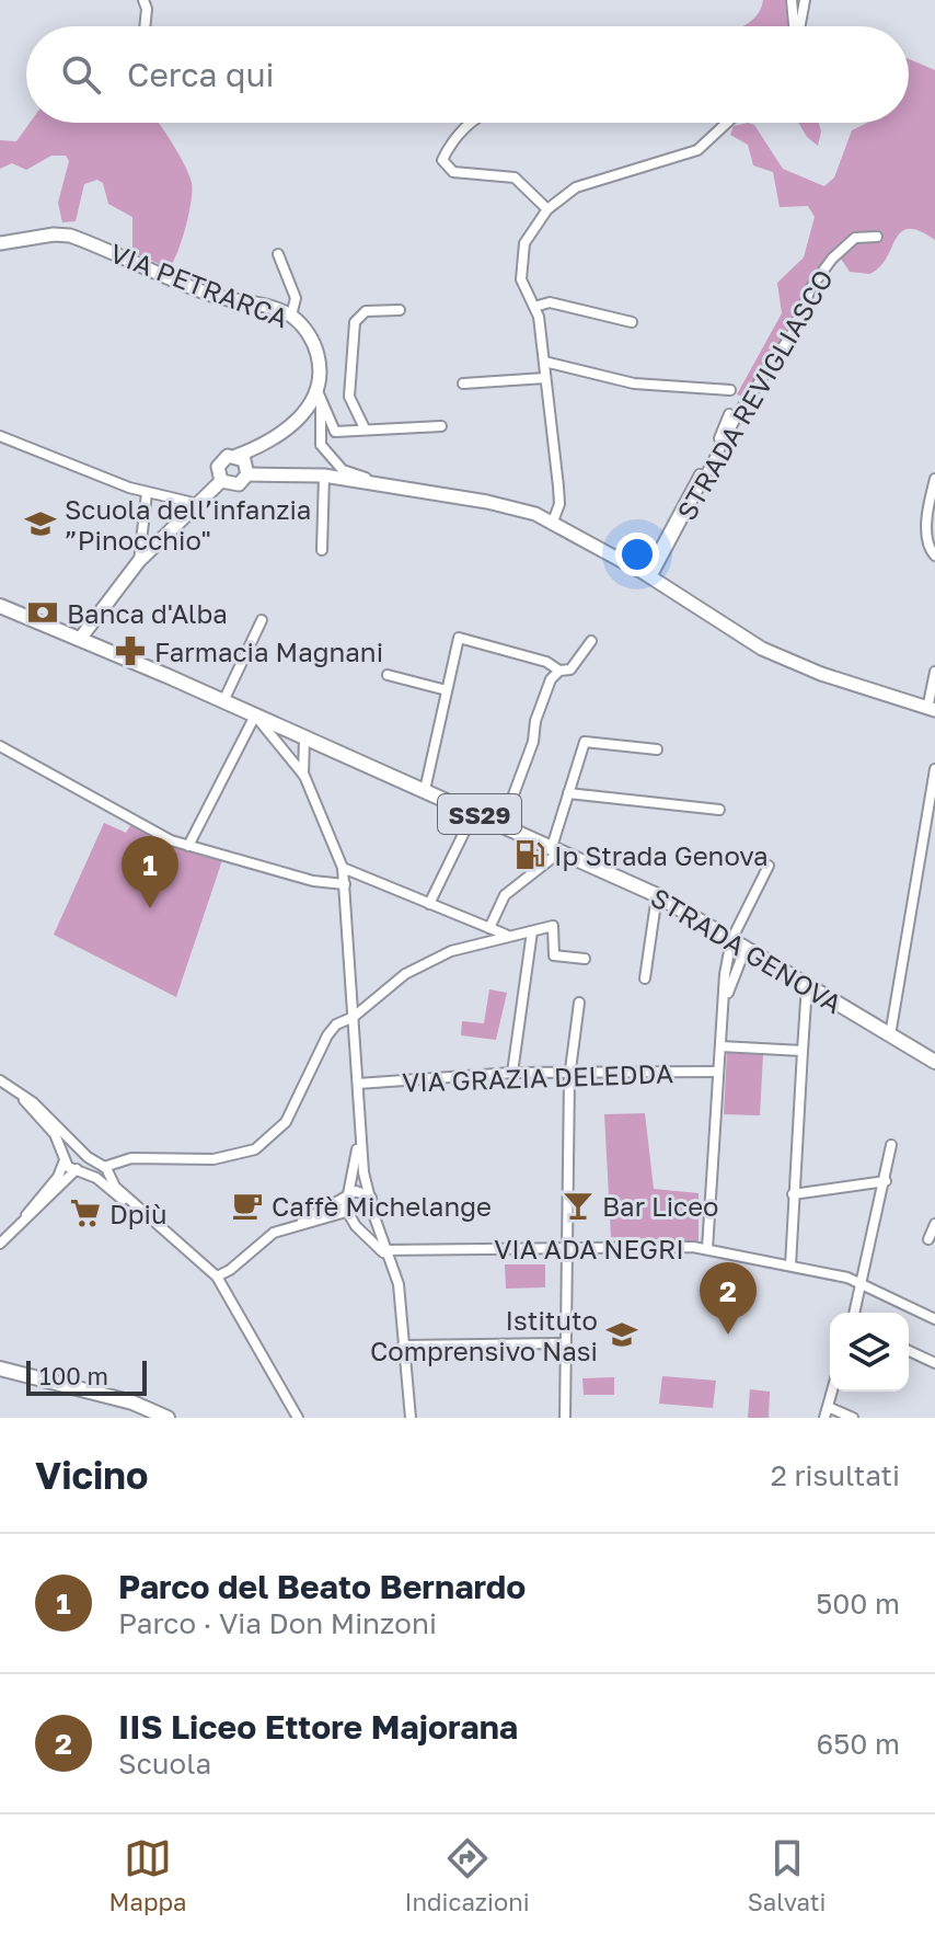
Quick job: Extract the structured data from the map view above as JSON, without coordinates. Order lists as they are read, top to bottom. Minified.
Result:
{"streets":{"main road":["SS29","STRADA GENOVA"],"street":["VIA PETRARCA","STRADA REVIGLIASCO","VIA GRAZIA DELEDDA","VIA ADA NEGRI"]},"places":{"school or university":["Scuola dell’infanzia ”Pinocchio\"","Istituto Comprensivo Nasi"],"bank":["Banca d'Alba"],"pharmacy":["Farmacia Magnani"],"fuel station":["Ip Strada Genova"],"cafe":["Caffè Michelange"],"bar":["Bar Liceo"],"supermarket":["Dpiù"]},"scale_bar":"100 m","page":{"search":"Cerca qui","pins":["1","2"],"scale":"100 m","heading":["Vicino","2 risultati"],"list":[{"mark":"1","name":"Parco del Beato Bernardo","note":"Parco · Via Don Minzoni","value":"500 m"},{"mark":"2","name":"IIS Liceo Ettore Majorana","note":"Scuola","value":"650 m"}],"nav":["Mappa","Indicazioni","Salvati"]}}
